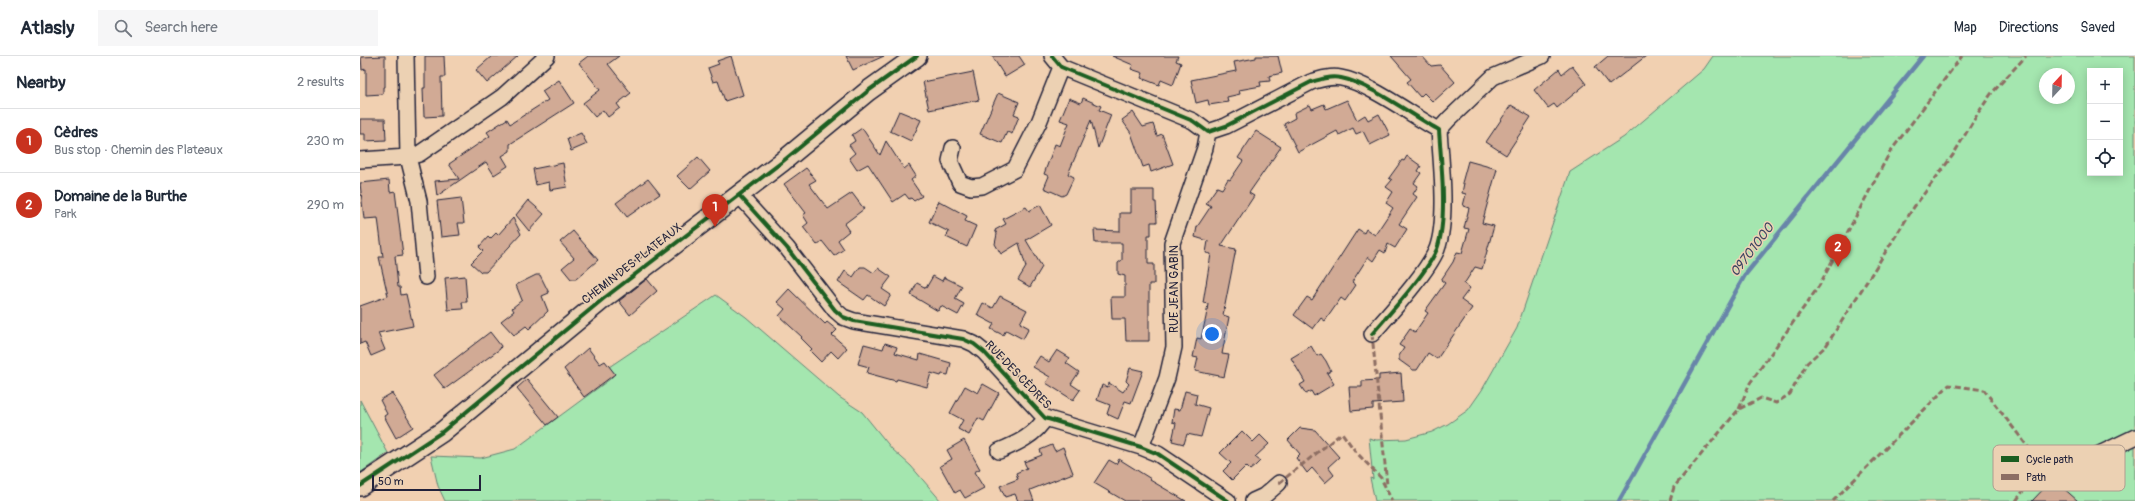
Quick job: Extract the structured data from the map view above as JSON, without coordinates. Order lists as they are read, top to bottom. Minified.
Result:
{"streets":{"street":["CHEMIN DES PLATEAUX","RUE JEAN GABIN","RUE DES CÈDRES"]},"crossings":[["CHEMIN DES PLATEAUX","RUE DES CÈDRES"],["RUE JEAN GABIN","RUE DES CÈDRES"]],"water":["O9701000"],"legend":["Cycle path","Path"],"scale_bar":"50 m","north":"top","page":{"header":"Atlasly","search":"Search here","nav":["Map","Directions","Saved"],"heading":["Nearby","2 results"],"map_buttons":["+","−"],"list":[{"mark":"1","name":"Cèdres","note":"Bus stop · Chemin des Plateaux","value":"230 m"},{"mark":"2","name":"Domaine de la Burthe","note":"Park","value":"290 m"}],"pins":["1","2"],"scale":"50 m"}}
